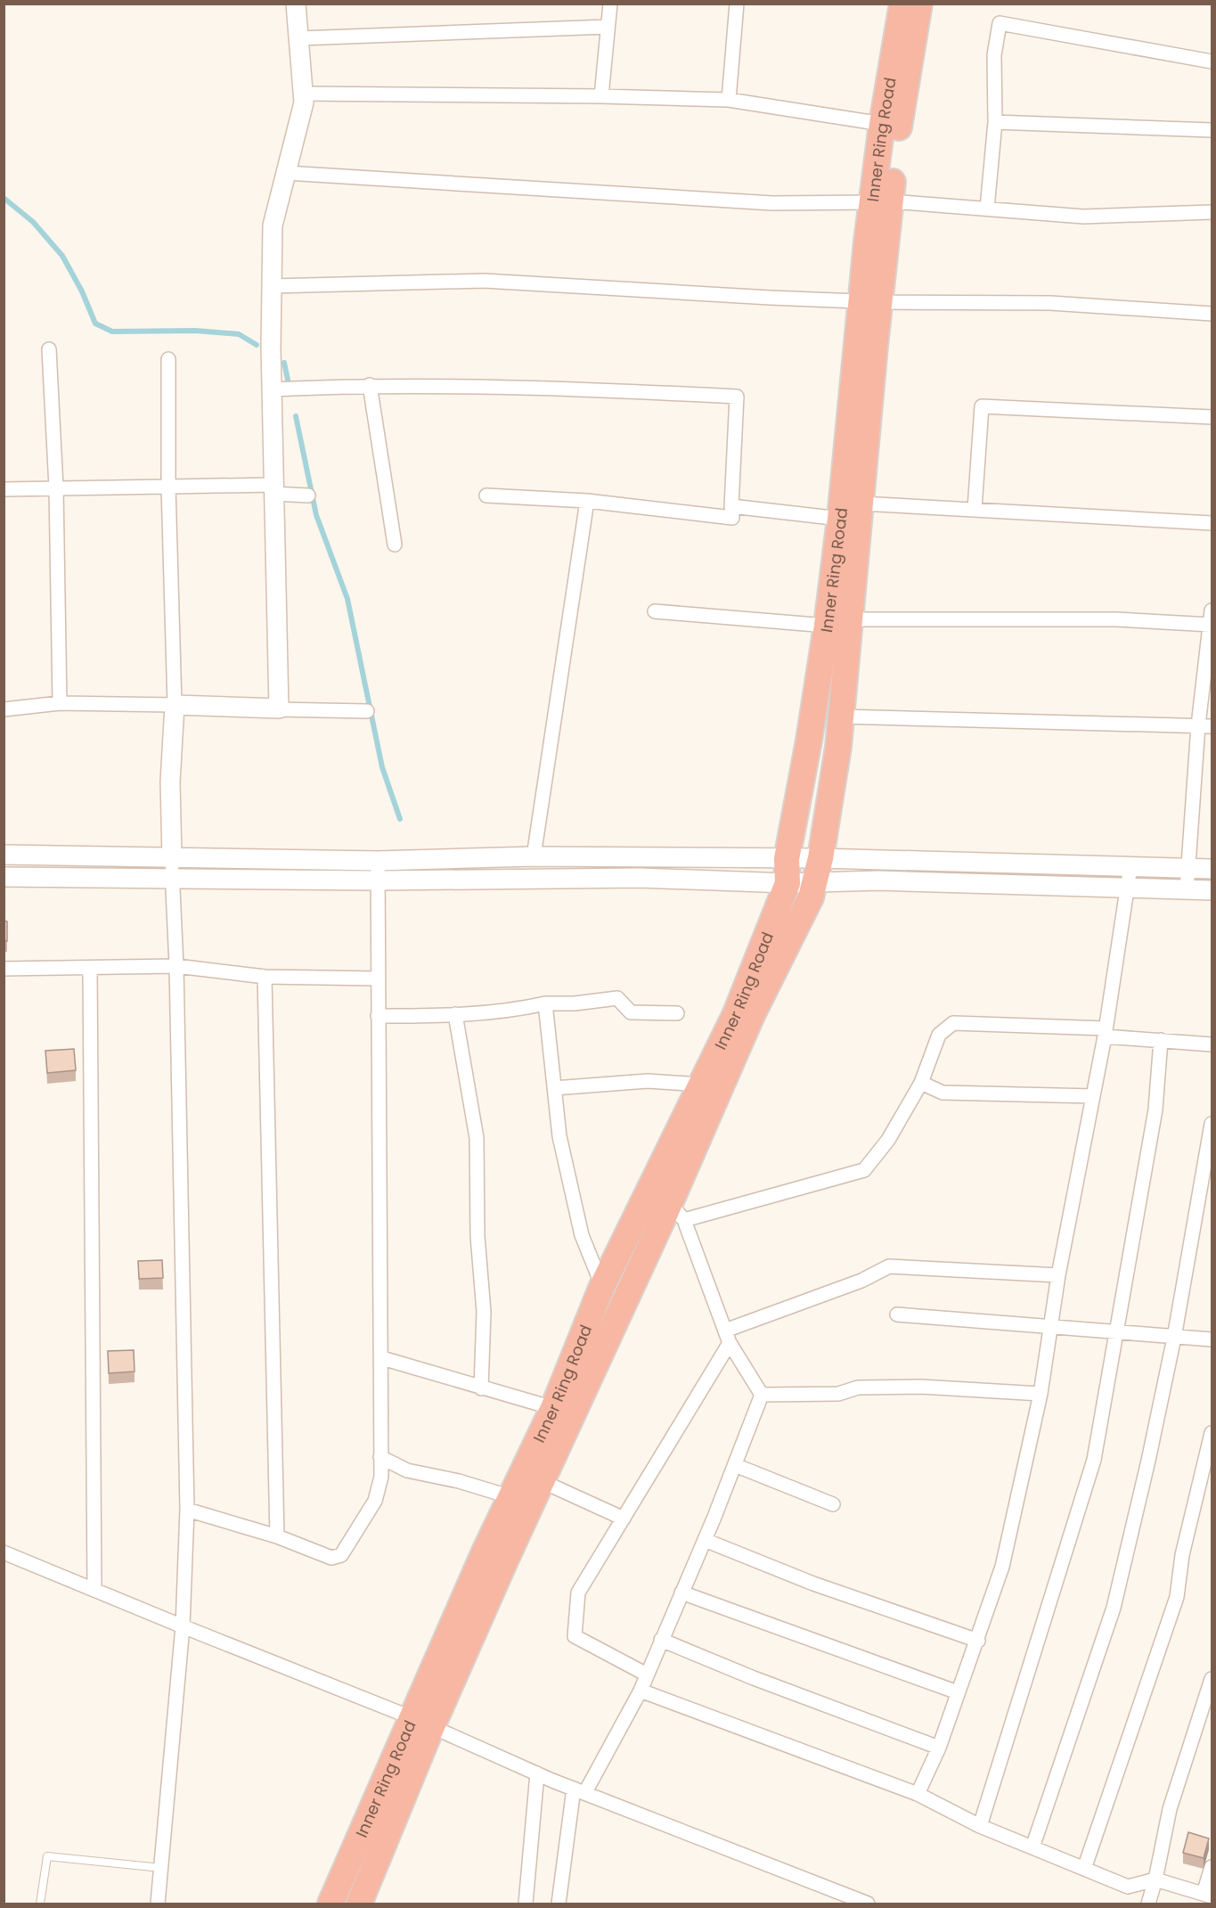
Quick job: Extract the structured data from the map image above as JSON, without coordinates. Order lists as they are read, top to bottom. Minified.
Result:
{"streets":{"highway":["Inner Ring Road"]}}
